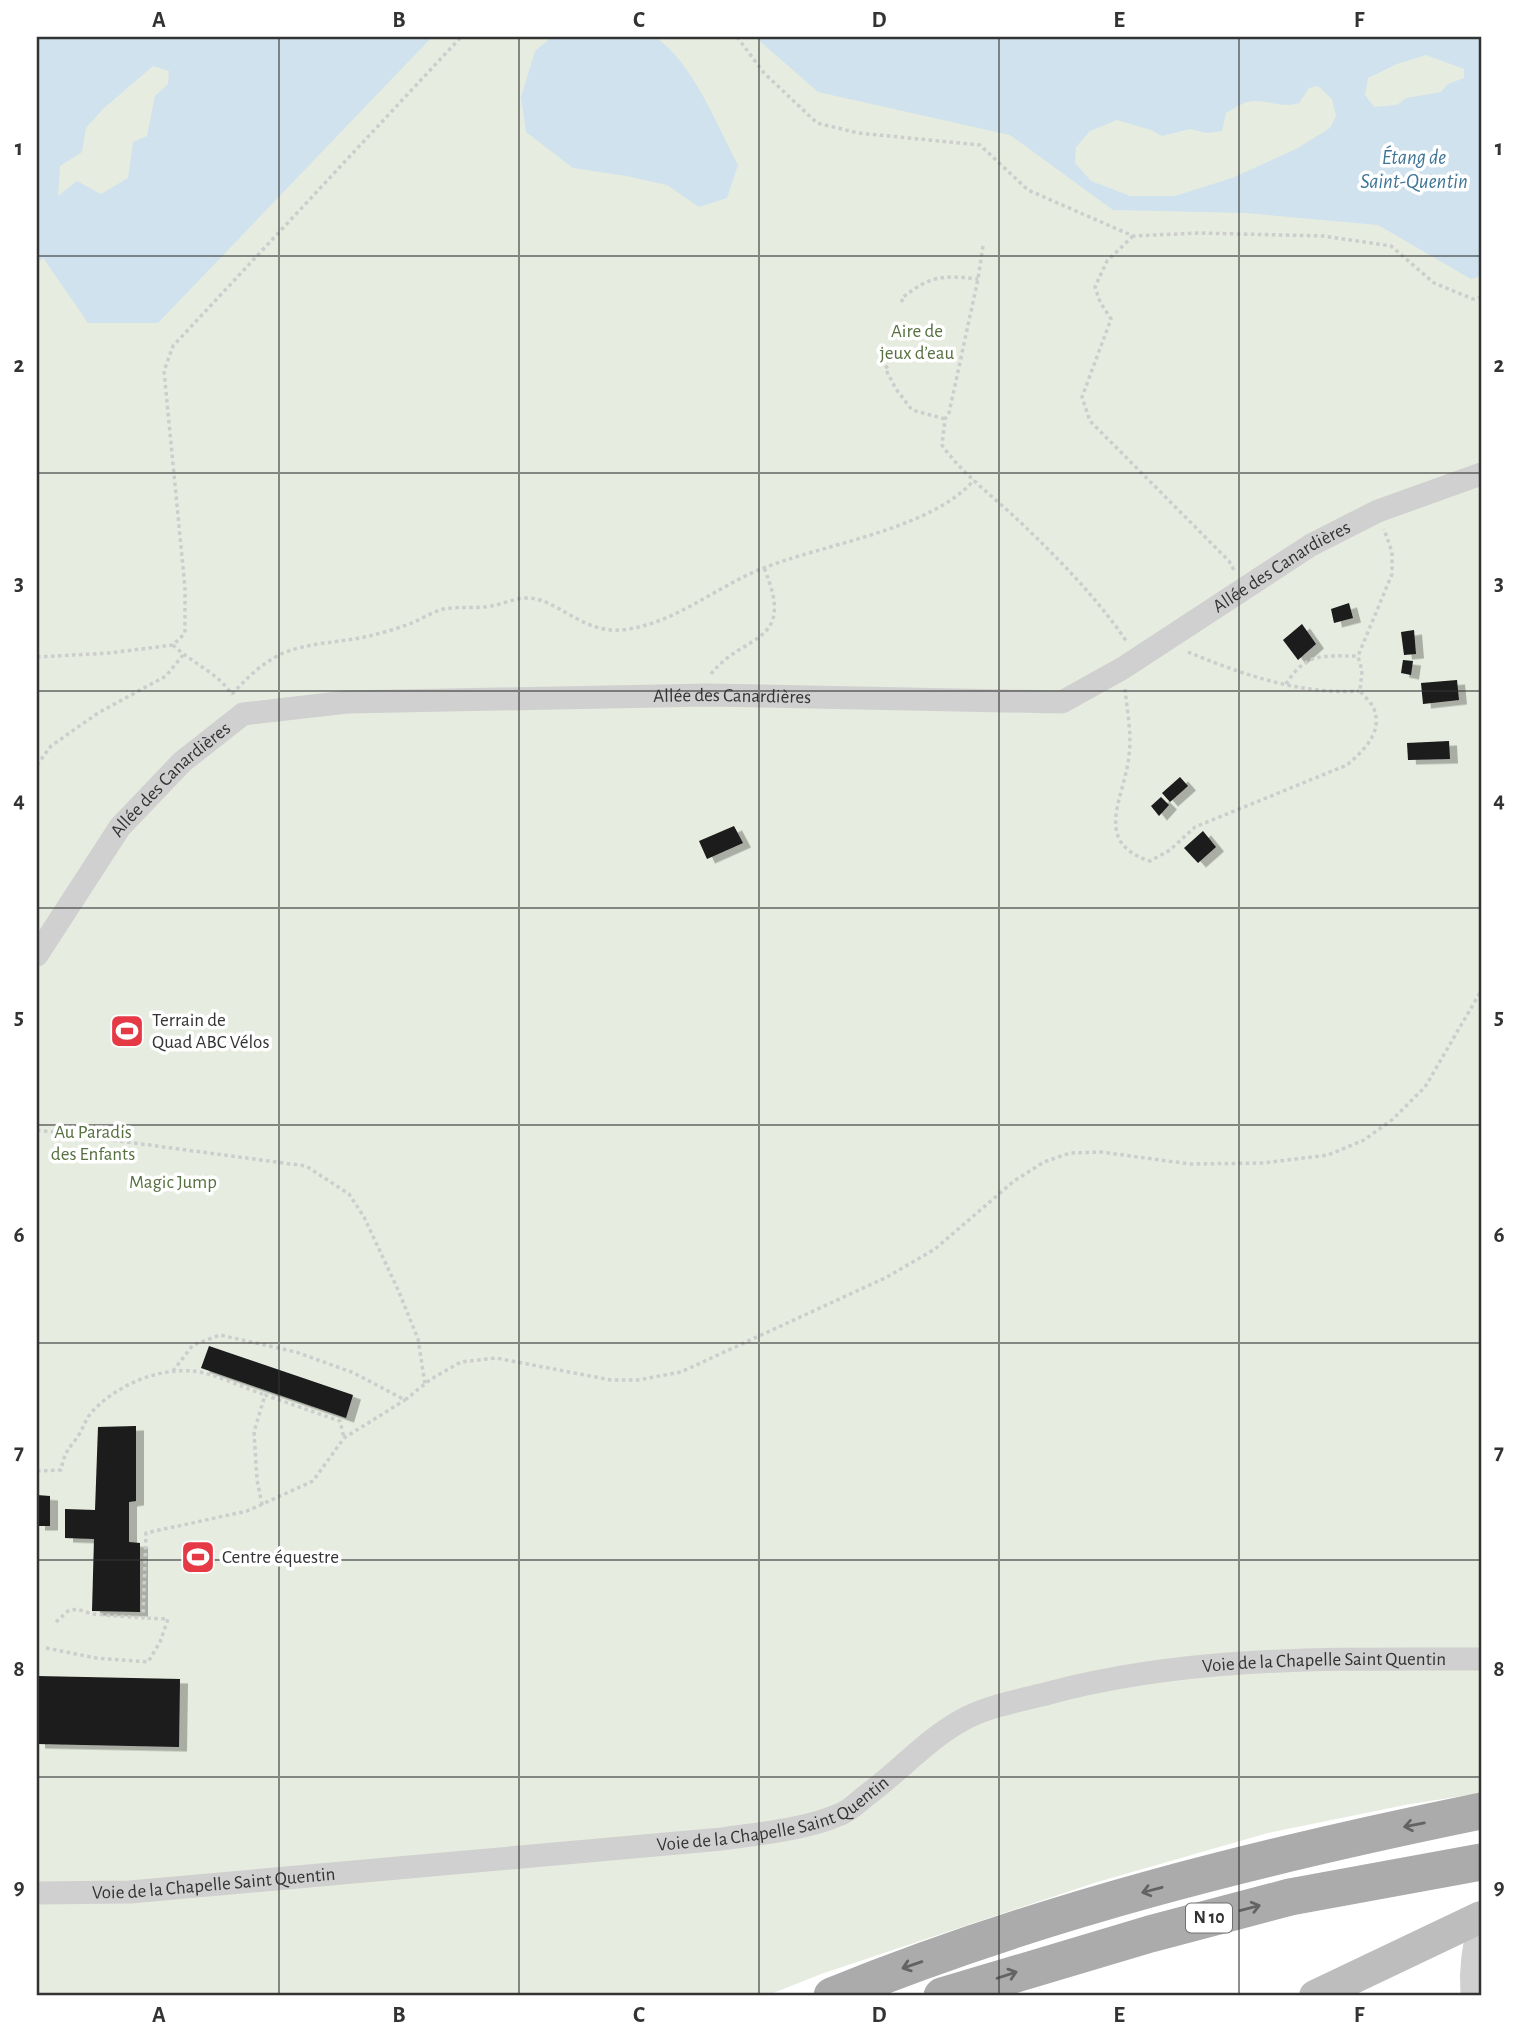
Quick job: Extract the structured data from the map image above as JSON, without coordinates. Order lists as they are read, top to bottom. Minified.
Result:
{"streets":{"main road":["N 10"],"street":["Allée des Canardières","Voie de la Chapelle Saint Quentin"]},"water":["Étang de Saint-Quentin"],"parks":["Aire de jeux d’eau","Au Paradis des Enfants","Magic Jump"],"places":{"sports":["Terrain de Quad ABC Vélos","Centre équestre"]},"grid":{"columns":["A","B","C","D","E","F"],"rows":["1","2","3","4","5","6","7","8","9"]}}
